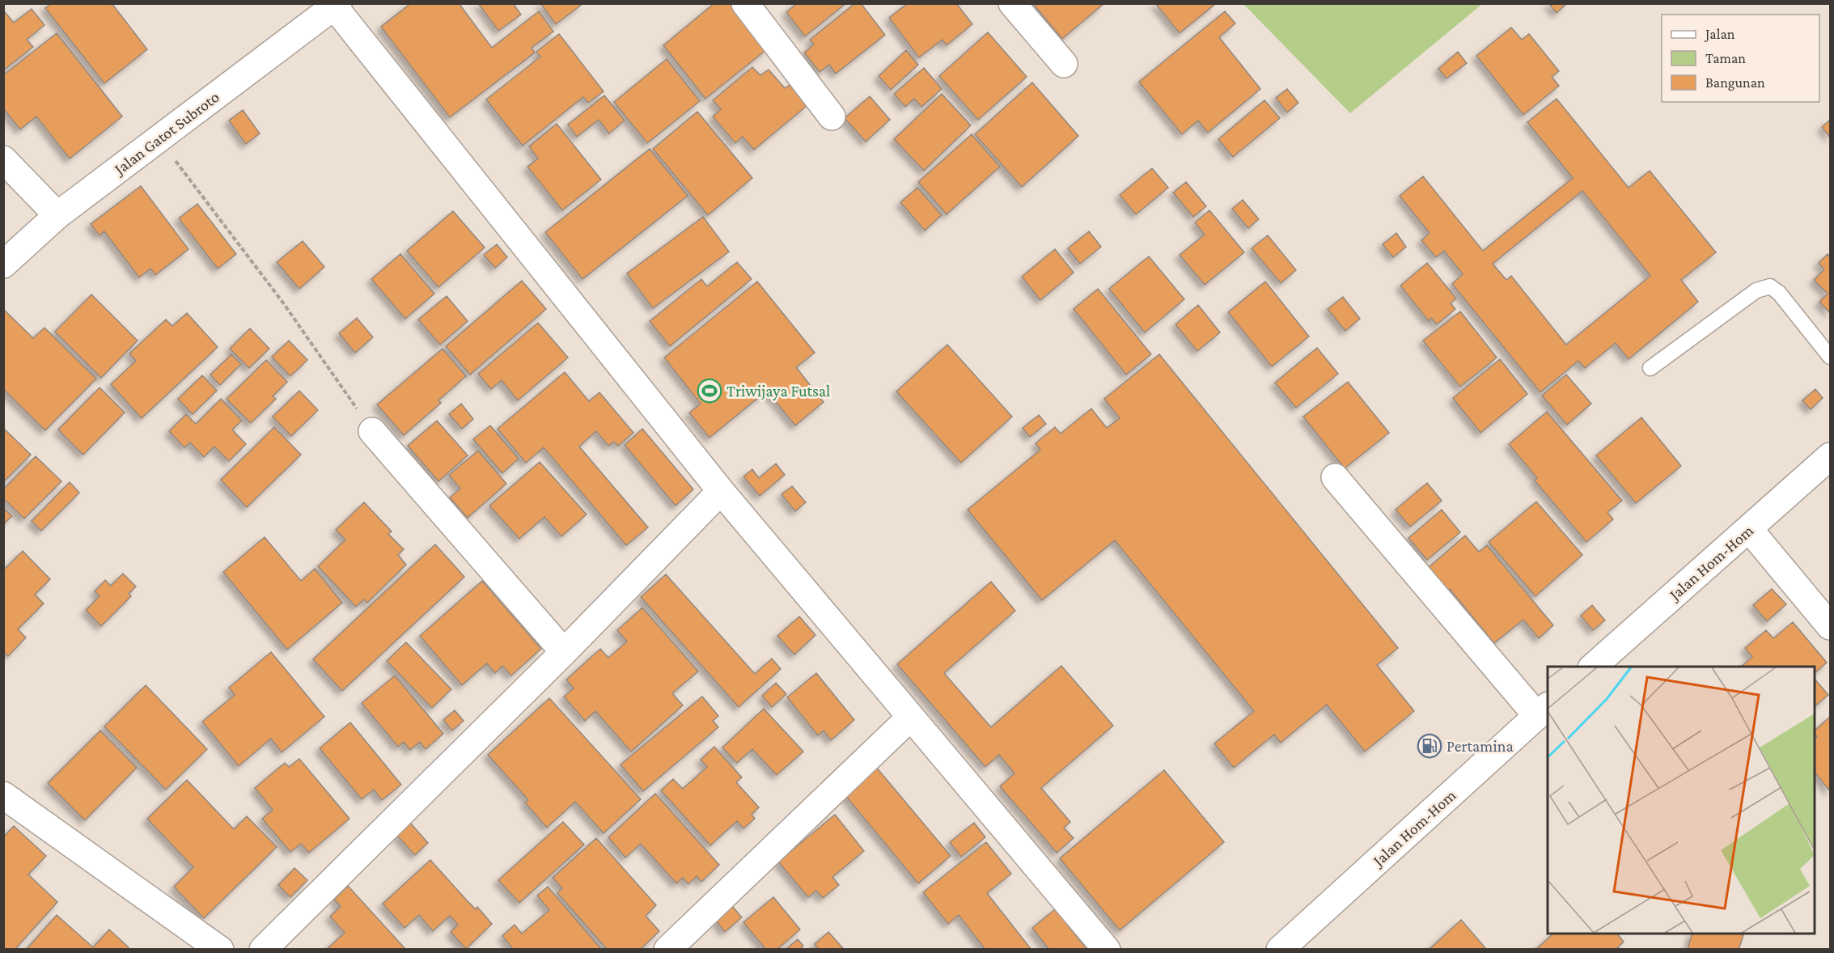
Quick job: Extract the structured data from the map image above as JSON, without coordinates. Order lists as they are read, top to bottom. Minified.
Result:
{"streets":{"main road":["Jalan Gatot Subroto","Jalan Hom-Hom"]},"places":{"sports":["Triwijaya Futsal"],"fuel station":["Pertamina"]},"legend":["Jalan","Taman","Bangunan"]}
